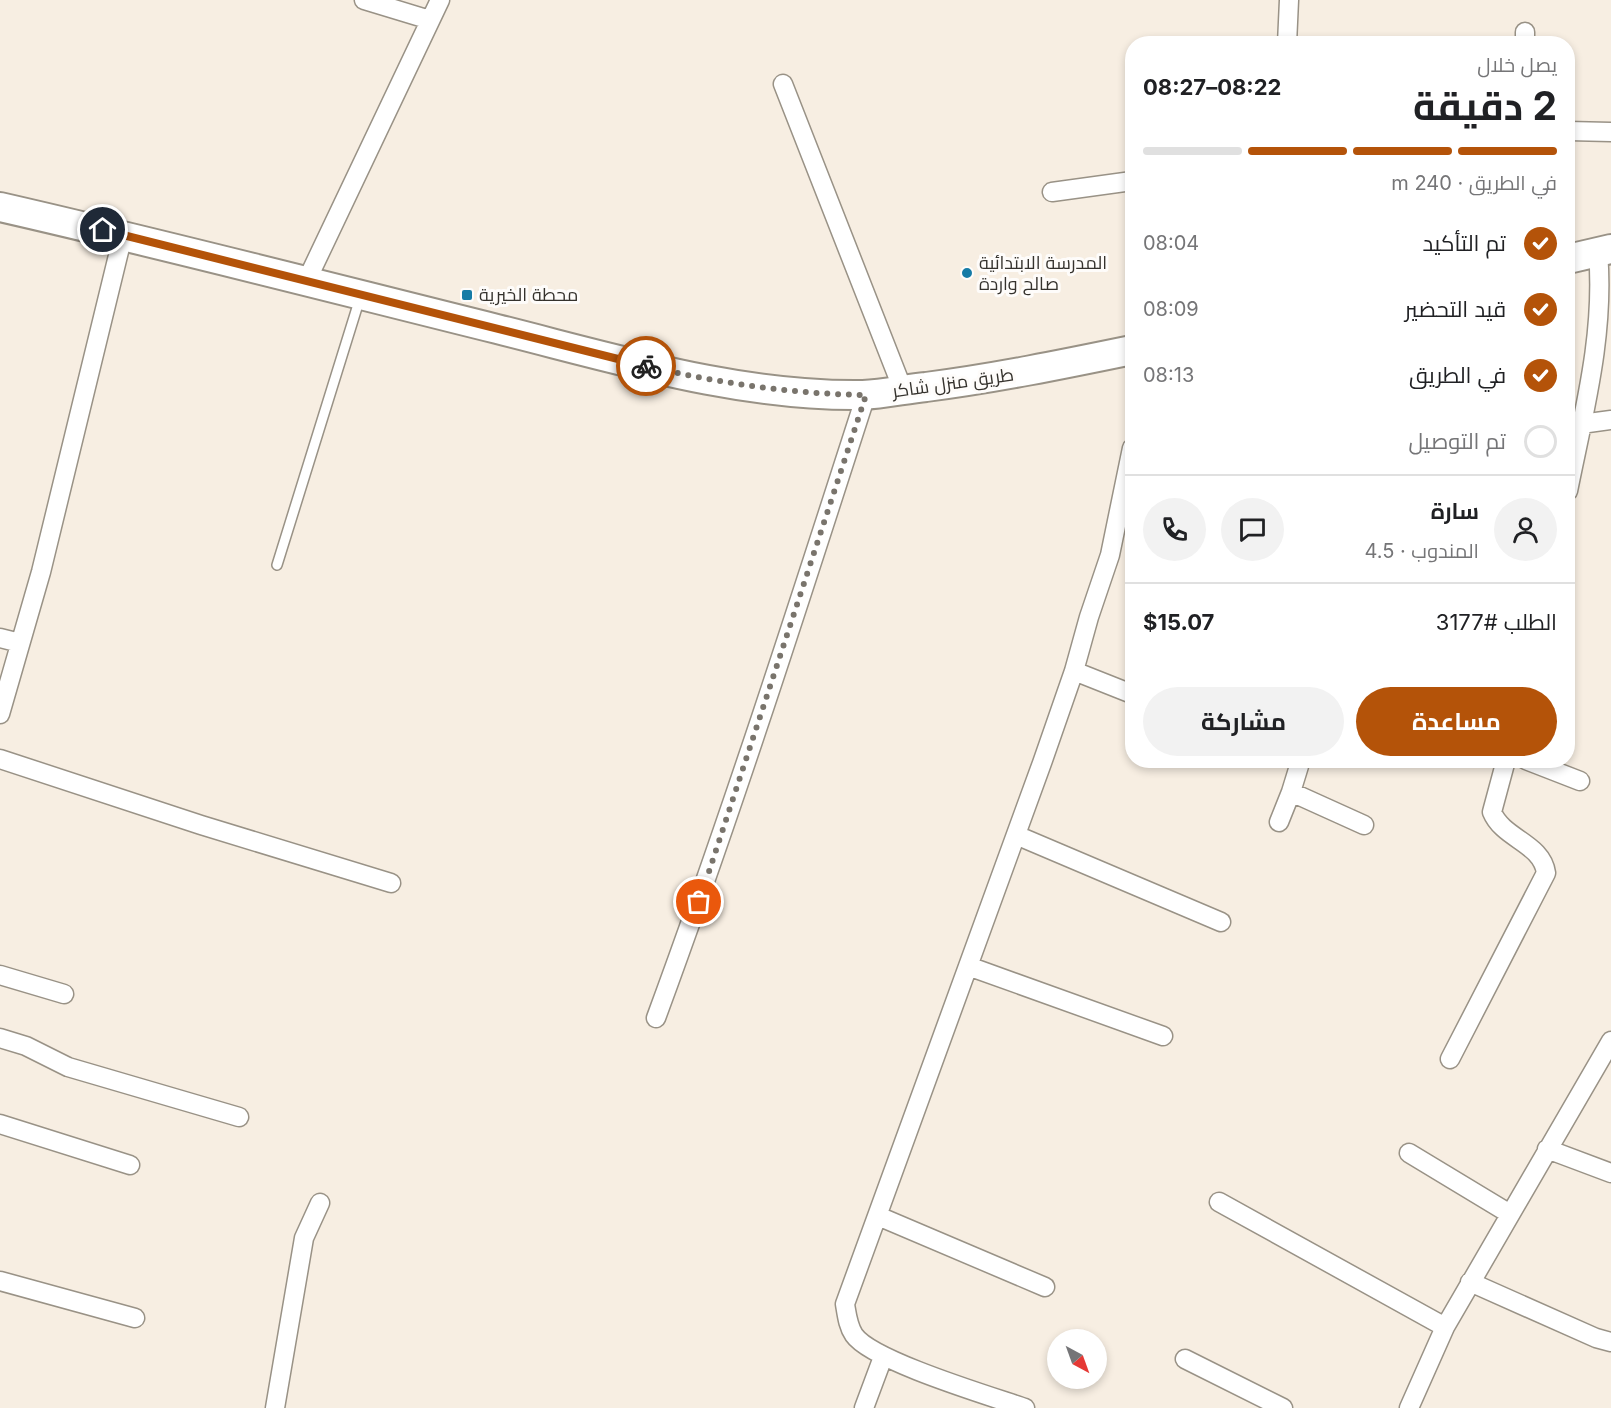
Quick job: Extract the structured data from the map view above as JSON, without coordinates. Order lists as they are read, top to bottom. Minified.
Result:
{"streets":{"main road":["طريق منزل شاكر"]},"places":{"other":["المدرسة الابتدائية صالح واردة"],"transit":["محطة الخيرية"]},"north":"bottom right","page":{"heading":["2 دقيقة","يصل خلال","08:22–08:27"],"panel":["سارة","المندوب · 4.5","الطلب #3177","$15.07"],"bar":"في الطريق · 240 m","list":[["تم التأكيد","08:04"],["قيد التحضير","08:09"],["في الطريق","08:13"],"تم التوصيل"],"buttons":["مساعدة","مشاركة"]}}
